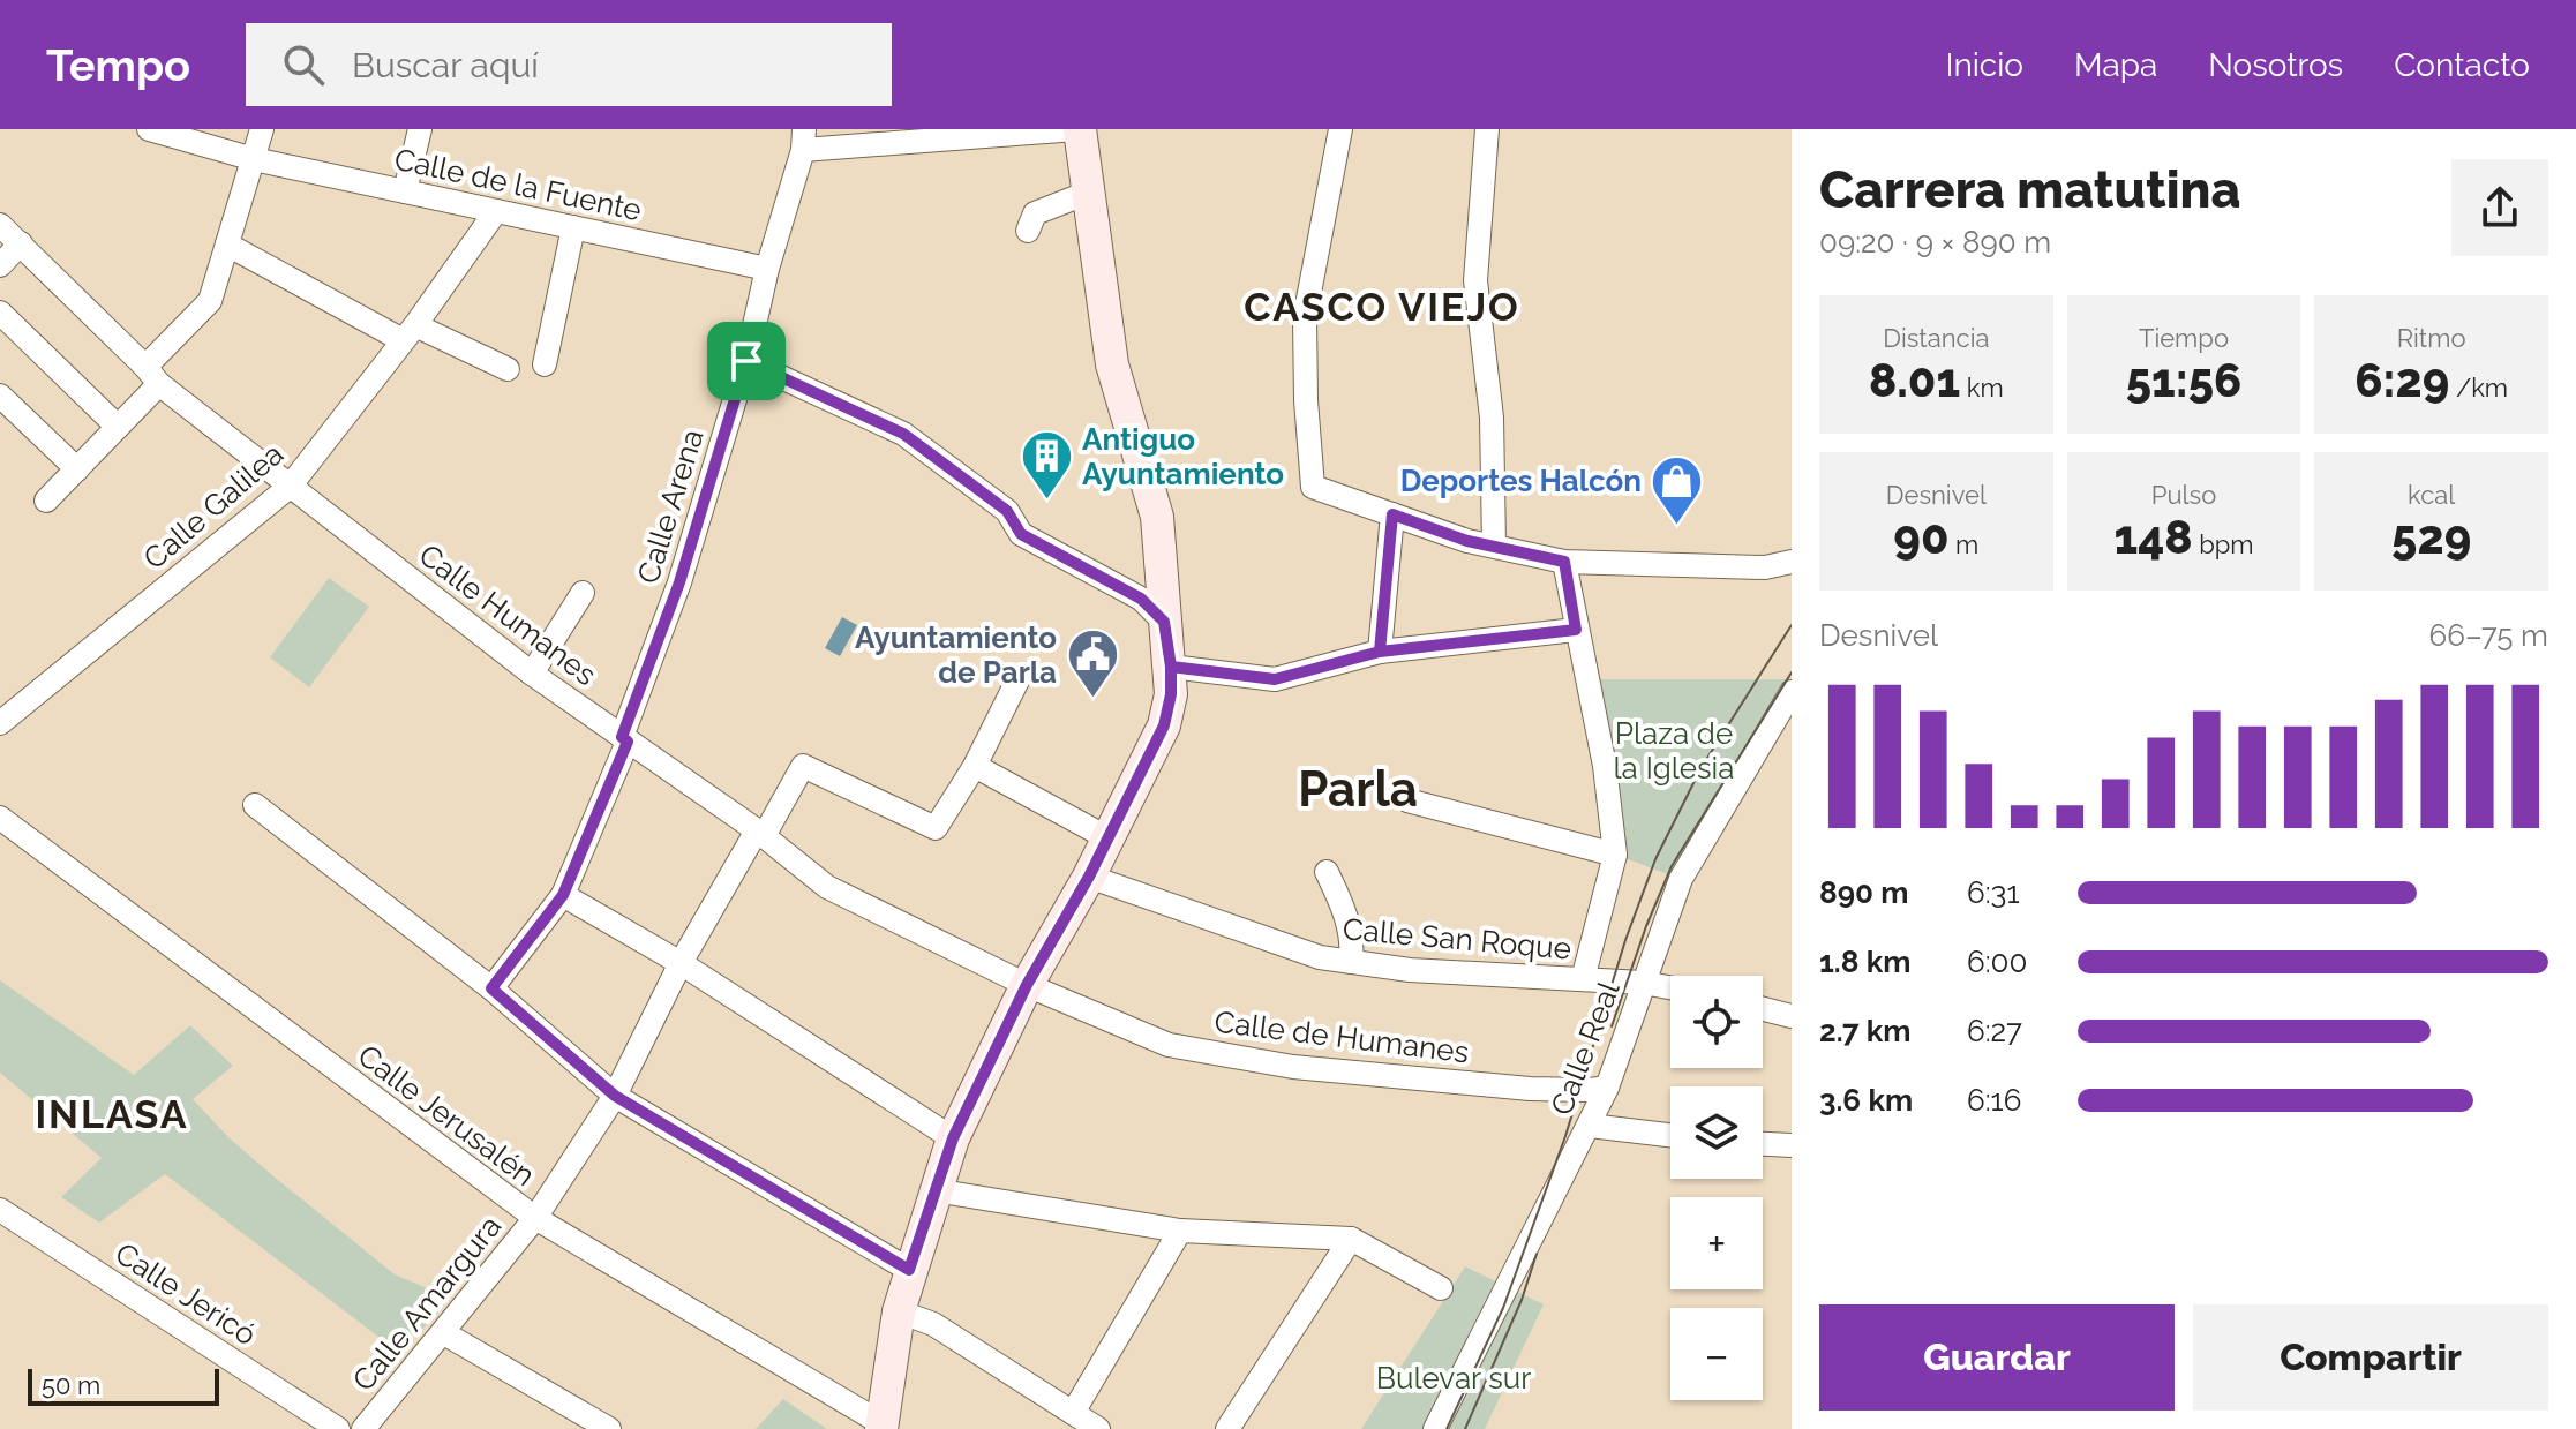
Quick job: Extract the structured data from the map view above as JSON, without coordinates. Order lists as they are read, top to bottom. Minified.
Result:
{"streets":{"street":["Calle de la Fuente","Calle Galilea","Calle Arena","Calle Humanes","Calle San Roque","Calle de Humanes","Calle Real","Calle Jerusalén","Calle Jericó","Calle Amargura"]},"crossings":[["Calle de la Fuente","Calle Galilea"],["Calle de la Fuente","Calle Arena"],["Calle Galilea","Calle Humanes"],["Calle Arena","Calle Humanes"],["Calle Humanes","Calle de Humanes"],["Calle Humanes","Calle Amargura"],["Calle San Roque","Calle Real"],["Calle de Humanes","Calle Real"],["Calle Jerusalén","Calle Amargura"]],"districts":["CASCO VIEJO","Parla","INLASA"],"parks":["Plaza de la Iglesia","Bulevar sur"],"places":{"building":["Antiguo Ayuntamiento"],"shop":["Deportes Halcón"],"public building":["Ayuntamiento de Parla"]},"scale_bar":"50 m","page":{"header":"Tempo","search":"Buscar aquí","nav":["Inicio","Mapa","Nosotros","Contacto"],"heading":["Carrera matutina","09:20 · 9 × 890 m"],"stats":[["Distancia","8.01 km"],["Tiempo","51:56"],["Ritmo","6:29 /km"],["Desnivel","90 m"],["Pulso","148 bpm"],["kcal","529"]],"chart":["Desnivel","66–75 m"],"list":[{"name":"890 m","note":"6:31"},{"name":"1.8 km","note":"6:00"},{"name":"2.7 km","note":"6:27"},{"name":"3.6 km","note":"6:16"}],"map_buttons":["+","−"],"buttons":["Guardar","Compartir"],"scale":"50 m"}}
